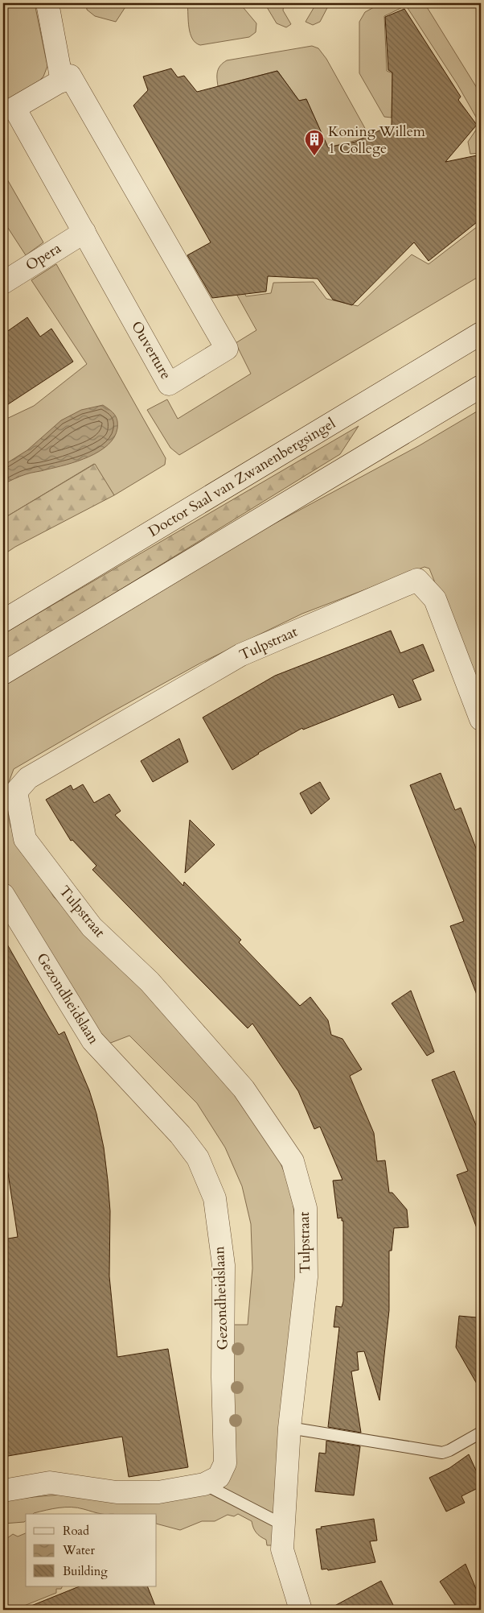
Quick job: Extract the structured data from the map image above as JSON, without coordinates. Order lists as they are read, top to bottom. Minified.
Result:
{"streets":{"street":["Opera","Ouverture","Doctor Saal van Zwanenbergsingel","Tulpstraat","Gezondheidslaan"]},"crossings":[["Opera","Ouverture"]],"places":{"building":["Koning Willem 1 College"]},"legend":["Road","Water","Building"]}
